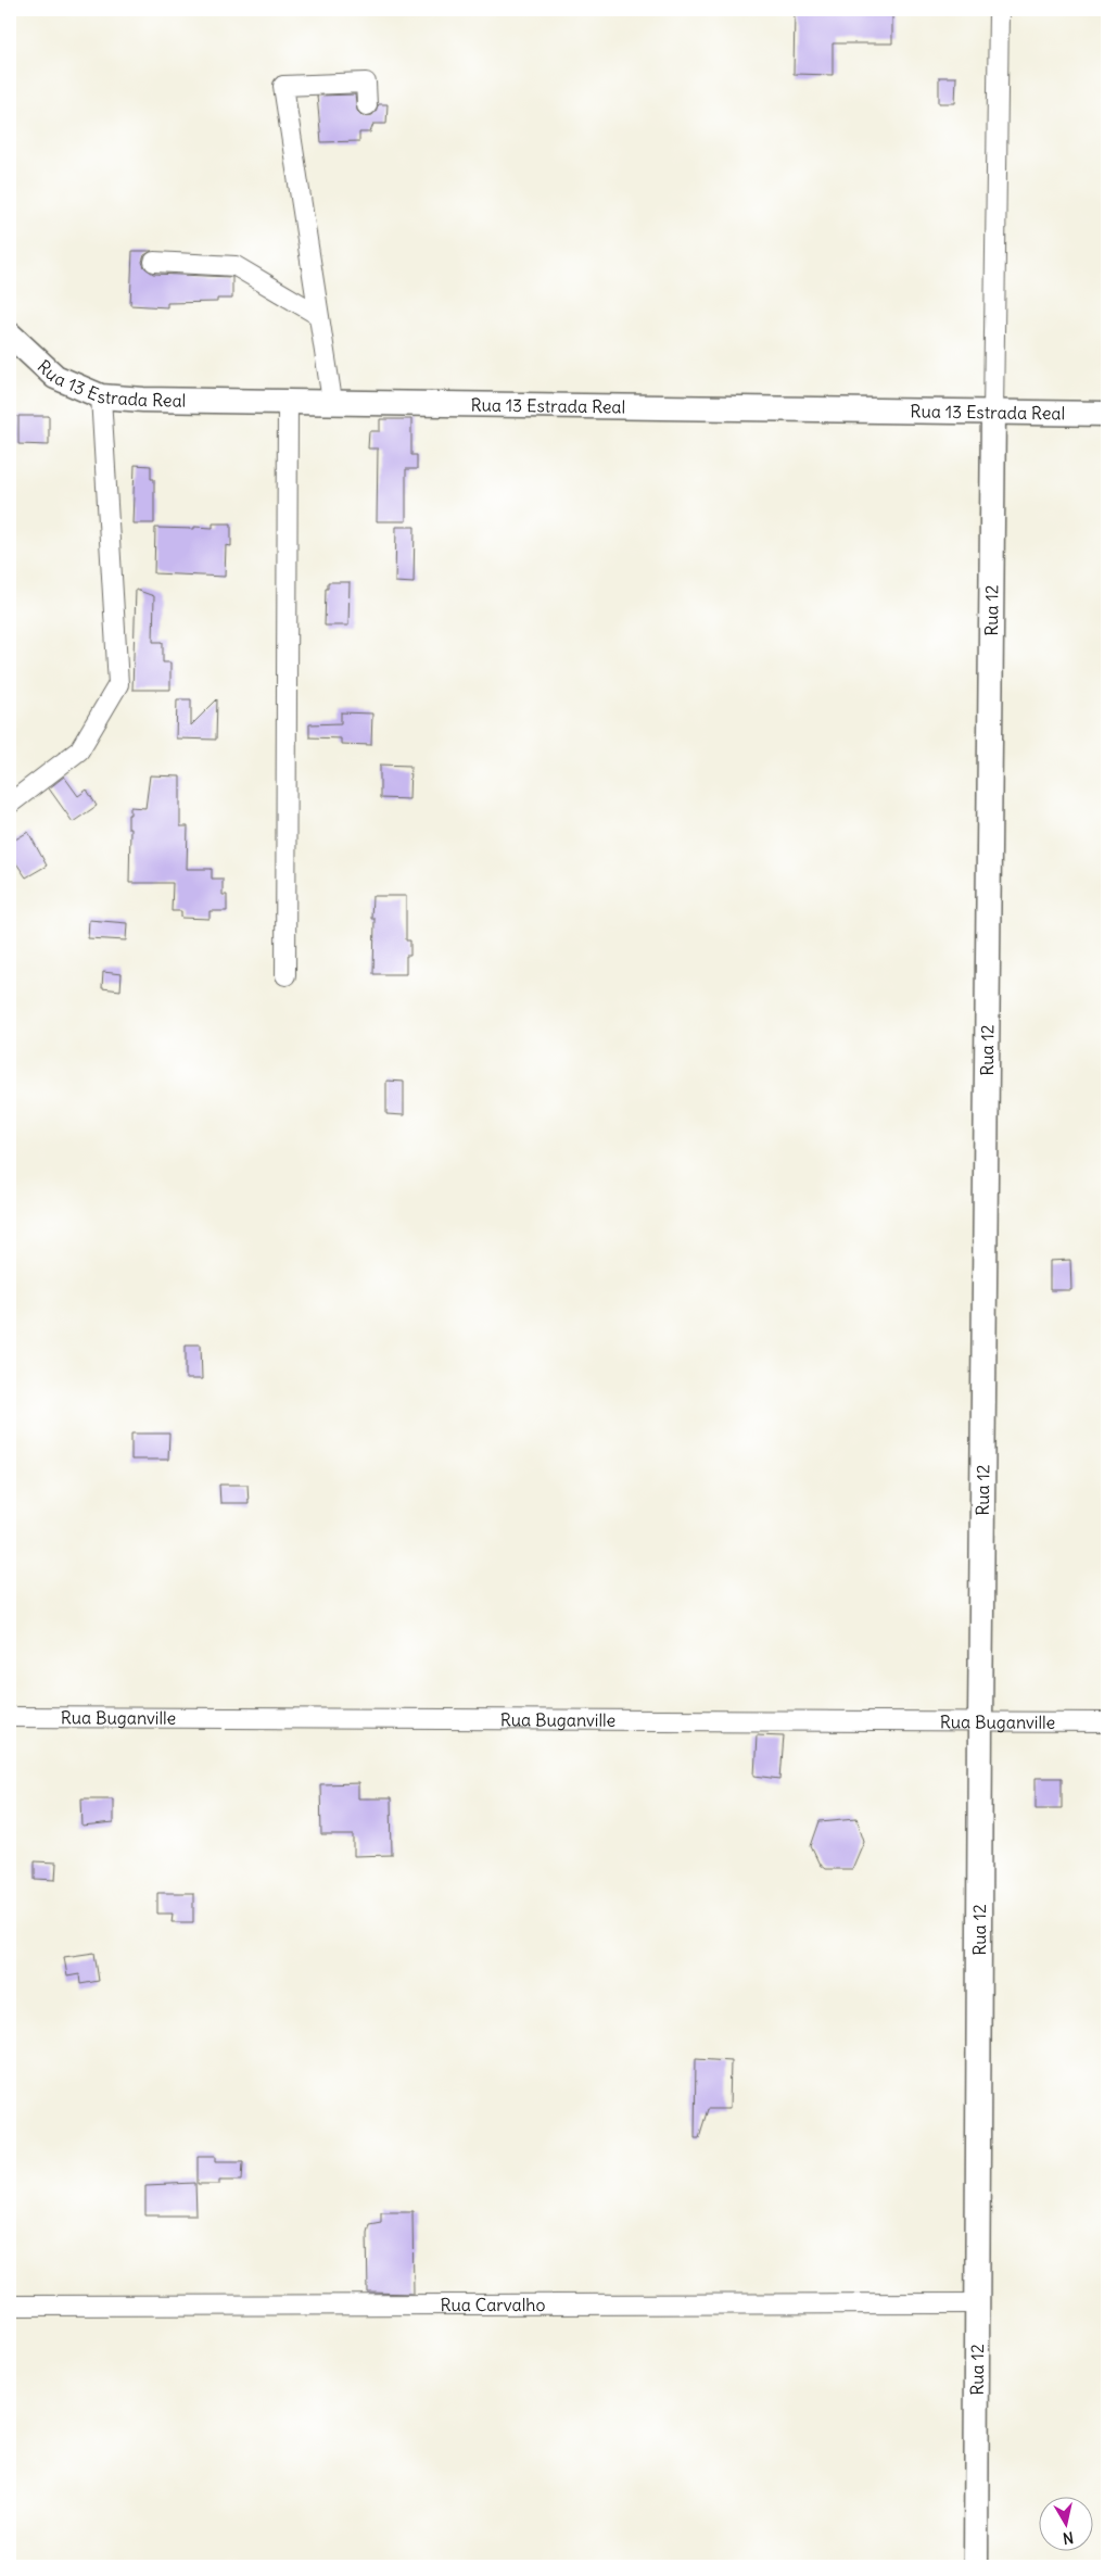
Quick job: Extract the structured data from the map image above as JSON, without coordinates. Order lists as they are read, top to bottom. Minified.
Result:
{"streets":{"street":["Rua 13 Estrada Real","Rua 12","Rua Buganville","Rua Carvalho"]},"crossings":[["Rua 13 Estrada Real","Rua 12"],["Rua 12","Rua Buganville"],["Rua 12","Rua Carvalho"]],"north":"bottom"}
